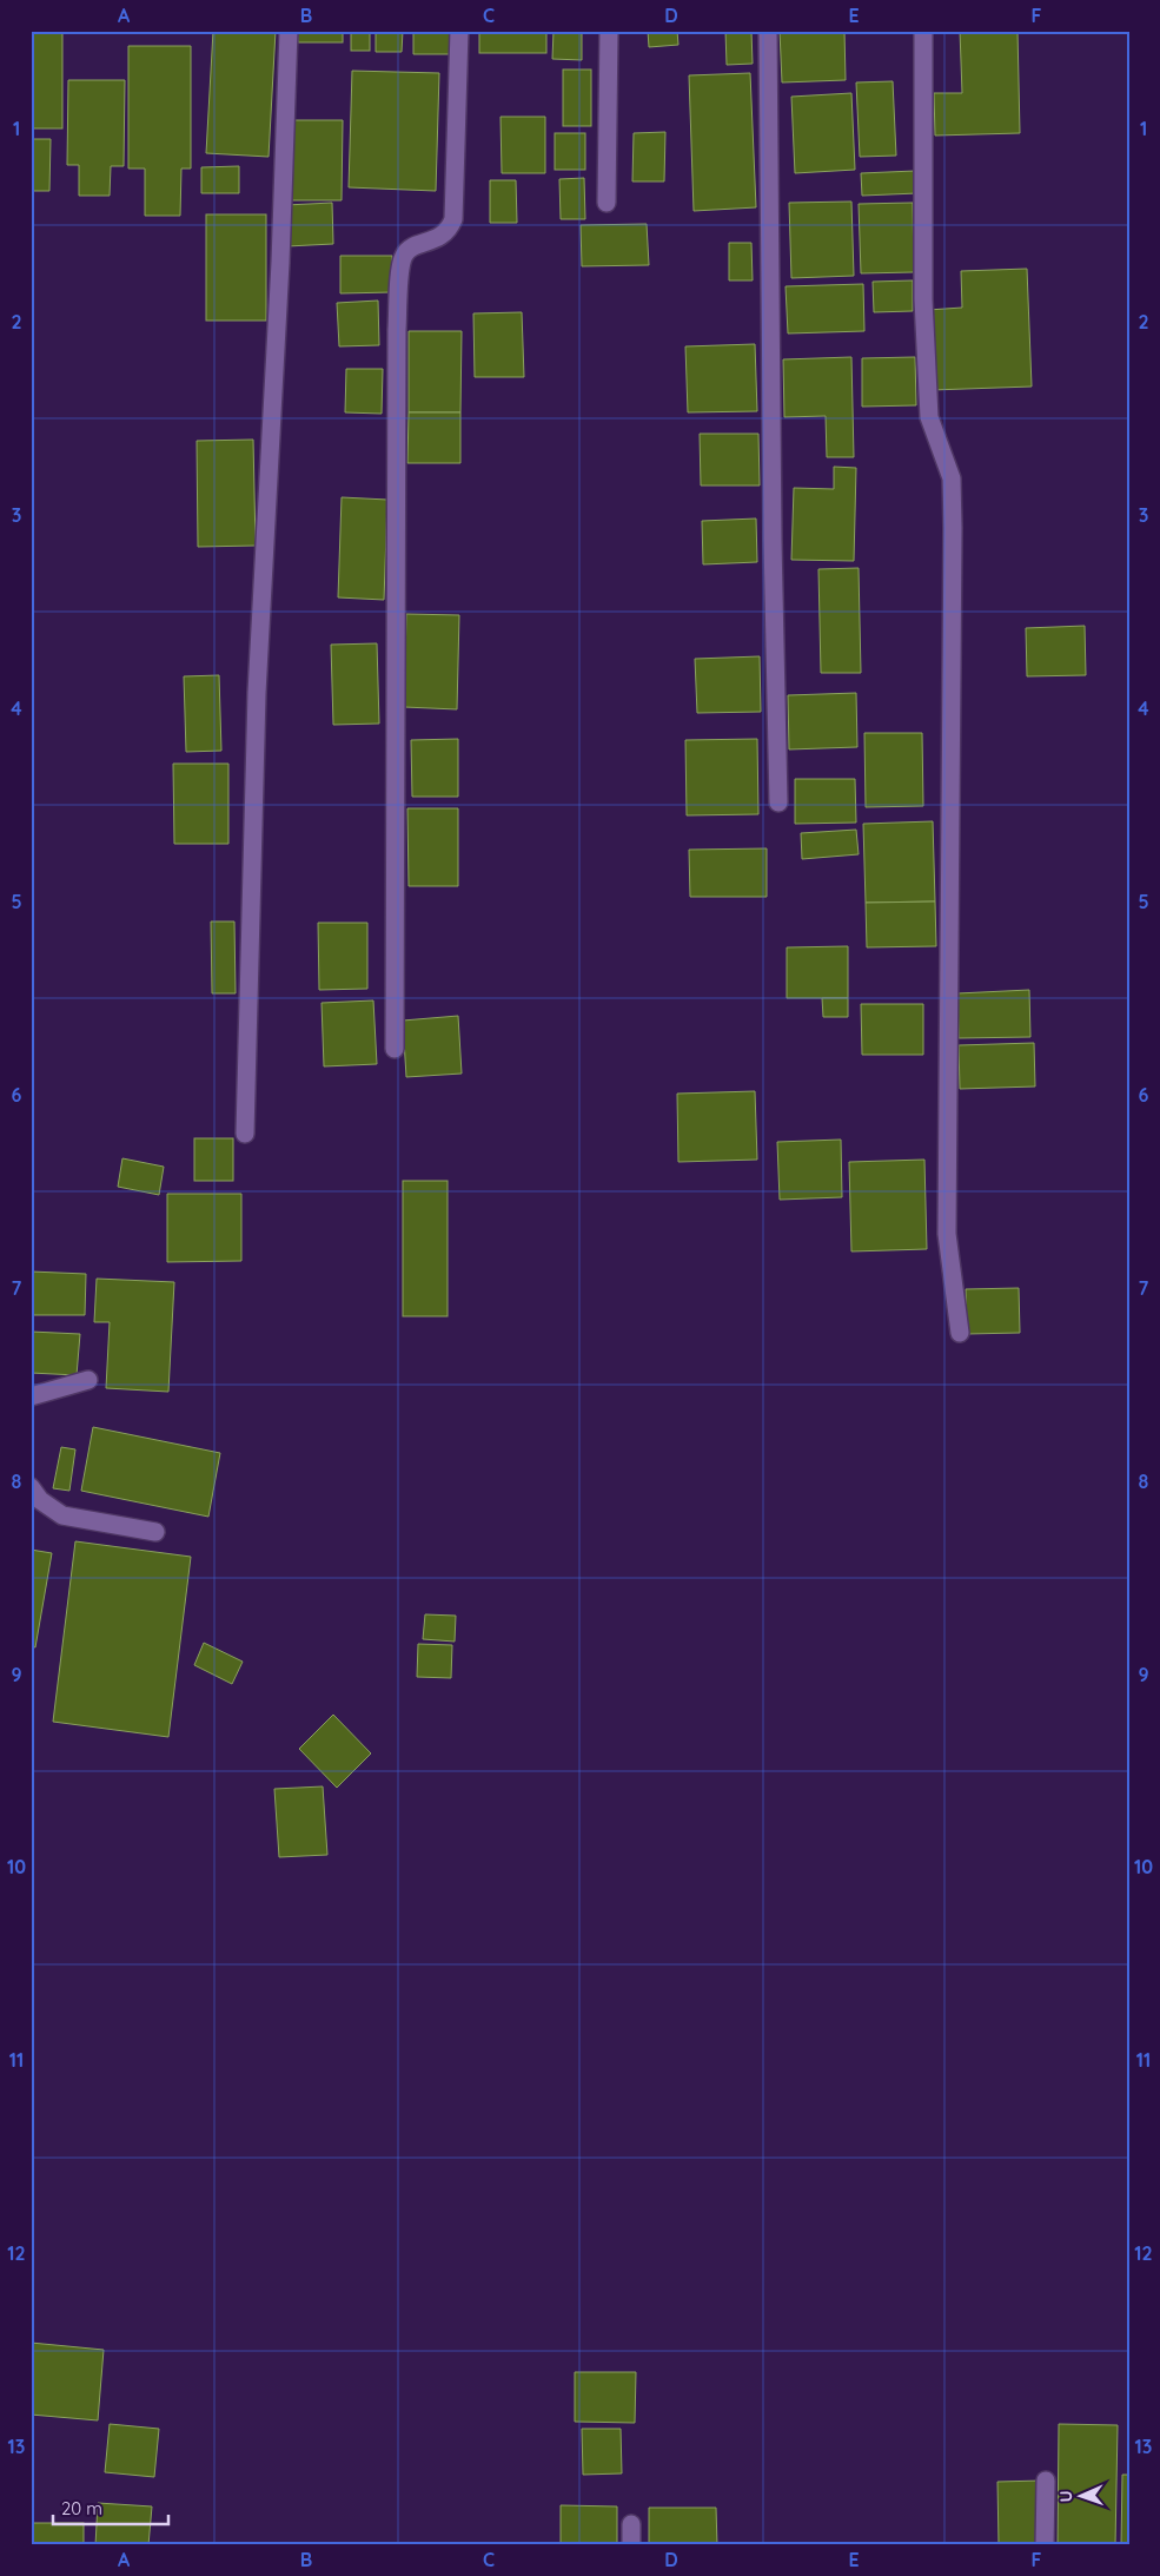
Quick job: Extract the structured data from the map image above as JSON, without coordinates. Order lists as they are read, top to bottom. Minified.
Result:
{"scale_bar":"20 m","north":"left","grid":{"columns":["A","B","C","D","E","F"],"rows":["1","2","3","4","5","6","7","8","9","10","11","12","13"]}}
